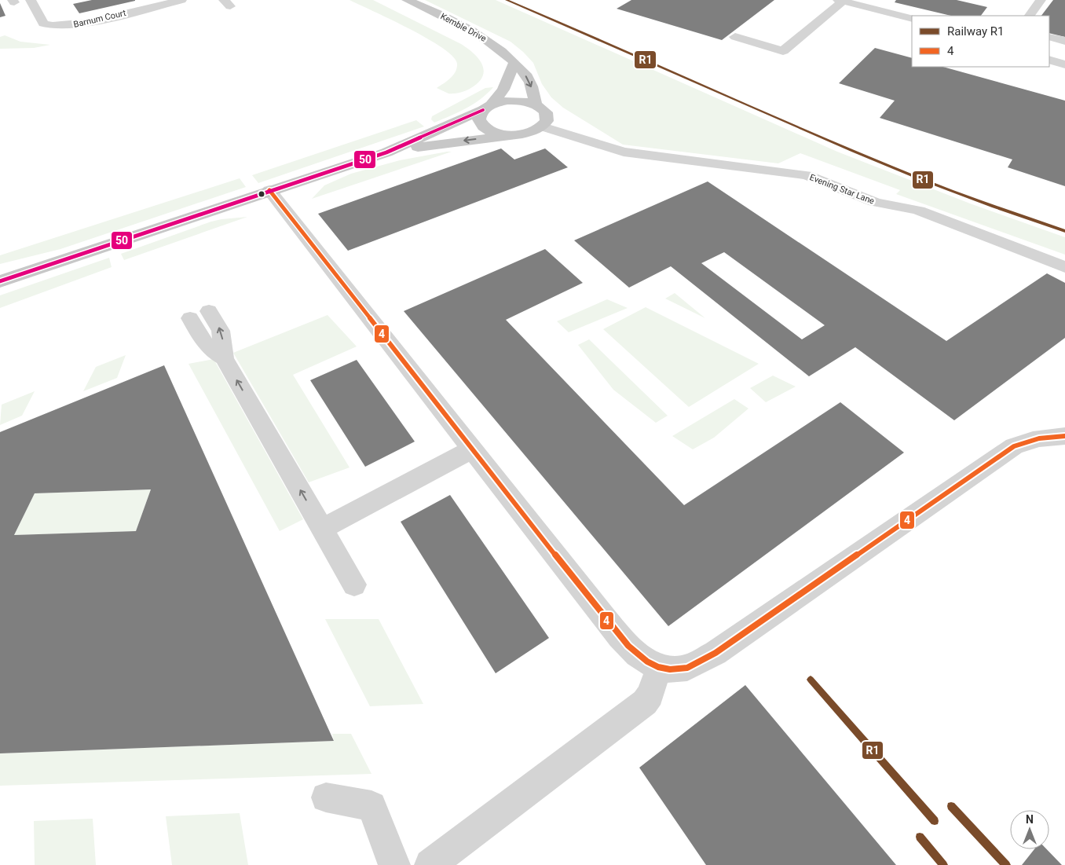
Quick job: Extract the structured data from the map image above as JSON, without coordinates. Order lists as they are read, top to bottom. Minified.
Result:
{"streets":{"main road":["Kemble Drive"],"street":["Barnum Court","Evening Star Lane"]},"lines":["rail line R1","transit line 50","transit line 4"],"legend":["Railway R1","4"],"north":"top"}
